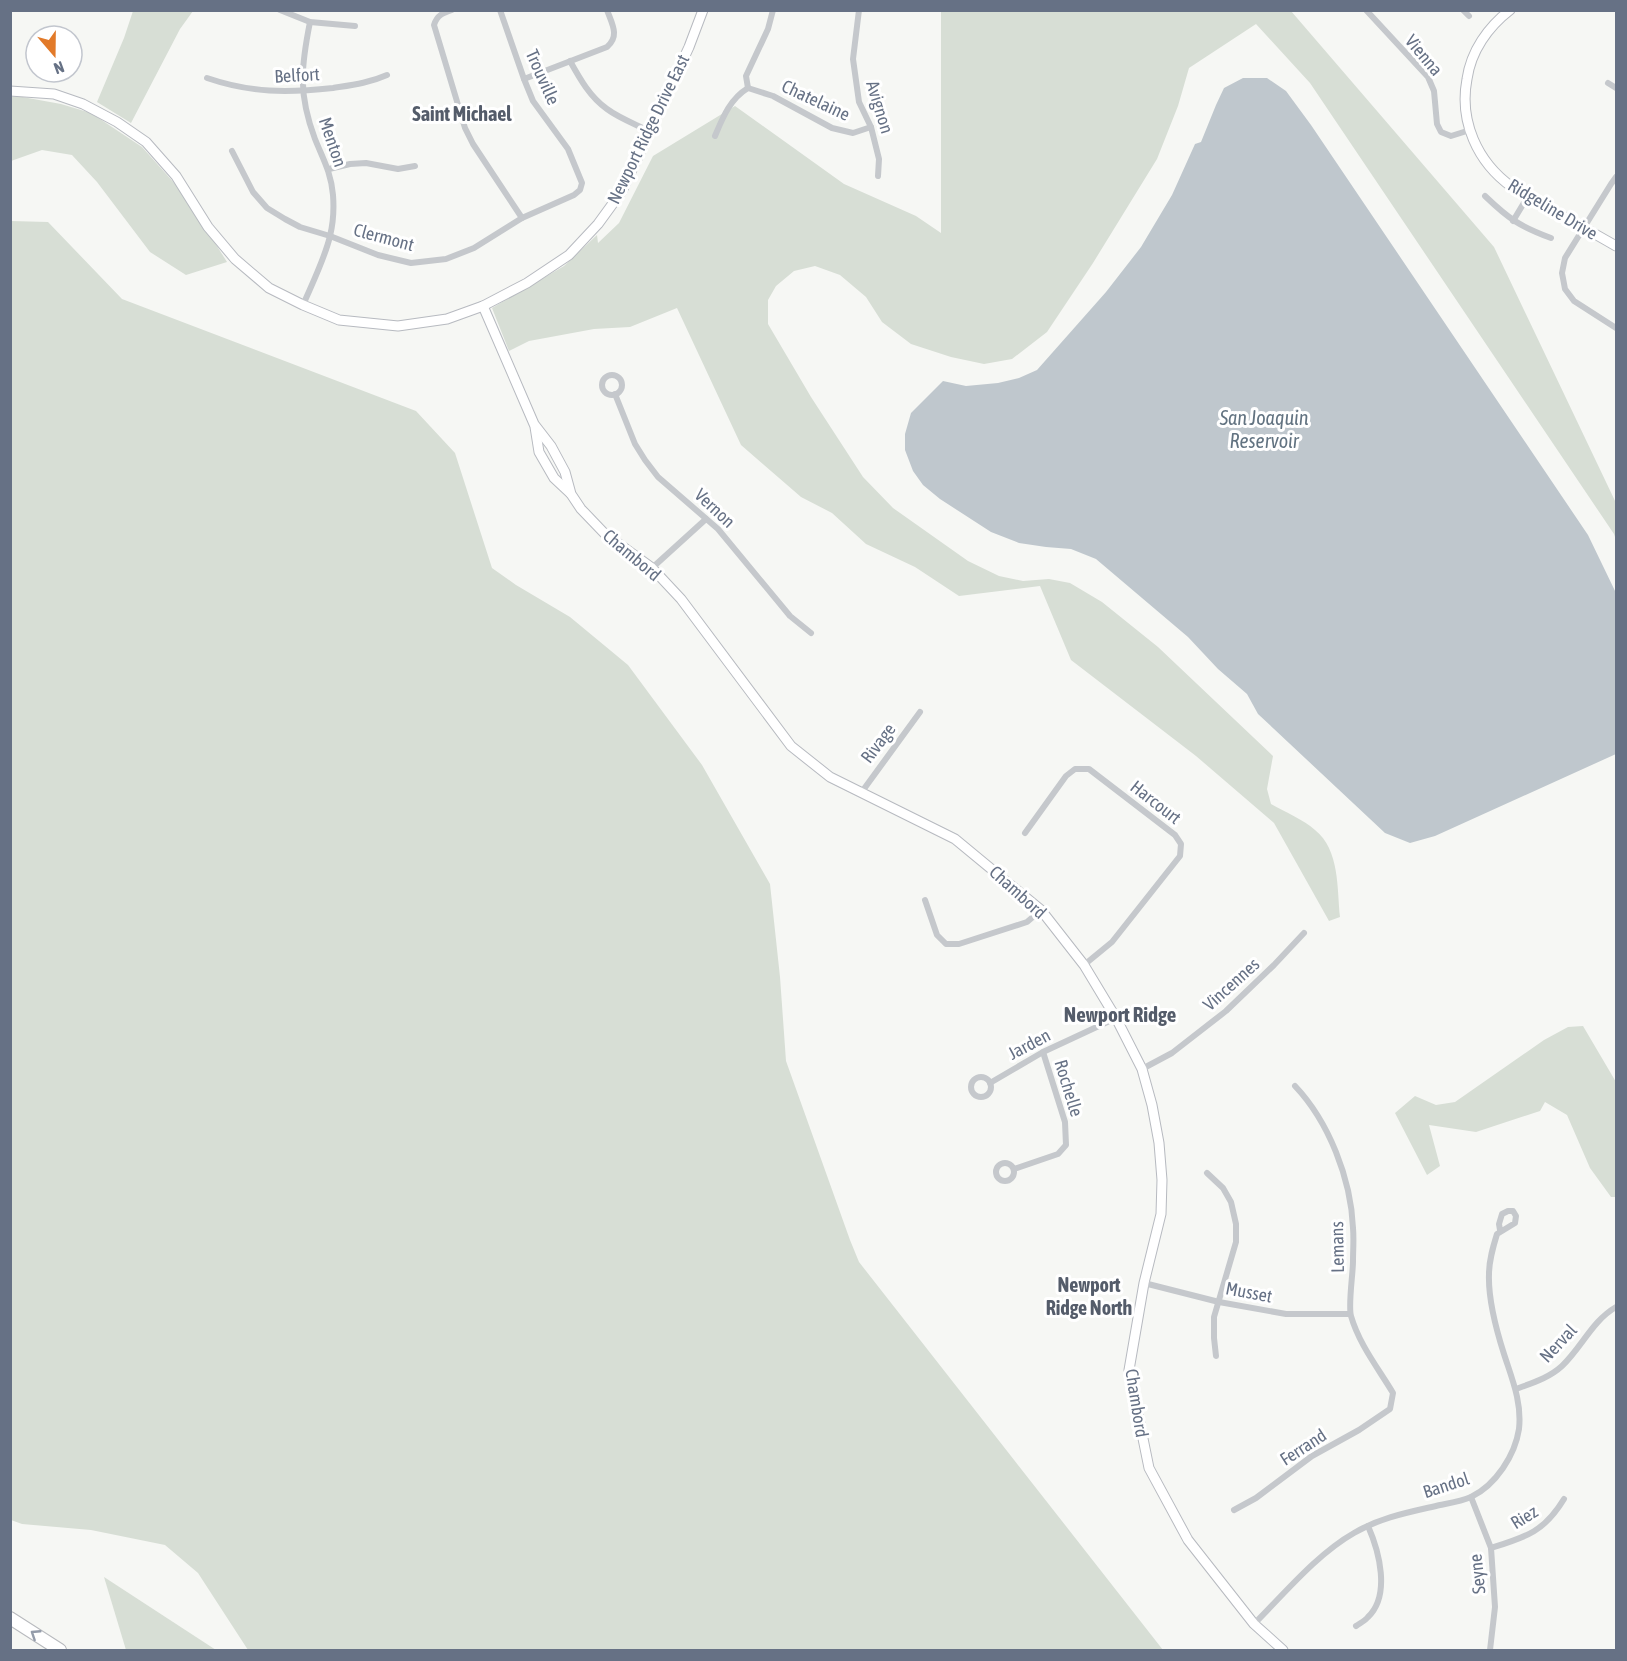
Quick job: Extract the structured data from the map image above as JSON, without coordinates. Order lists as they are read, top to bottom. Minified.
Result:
{"streets":{"street":["Vienna","Belfort","Trouville","Chatelaine","Avignon","Newport Ridge Drive East","Menton","Ridgeline Drive","Clermont","Vernon","Chambord","Rivage","Harcourt","Vincennes","Jarden","Rochelle","Lemans","Musset","Nerval","Ferrand","Bandol","Riez","Seyne"]},"crossings":[["Vienna","Ridgeline Drive"],["Belfort","Menton"],["Trouville","Clermont"],["Chatelaine","Avignon"],["Newport Ridge Drive East","Menton"],["Newport Ridge Drive East","Chambord"],["Menton","Clermont"],["Chambord","Rivage"],["Chambord","Harcourt"],["Chambord","Vincennes"],["Chambord","Jarden"],["Chambord","Musset"],["Chambord","Bandol"],["Jarden","Rochelle"],["Lemans","Musset"],["Lemans","Ferrand"],["Nerval","Bandol"],["Bandol","Seyne"],["Riez","Seyne"]],"districts":["Saint Michael","Newport Ridge","Newport Ridge North"],"water":["San Joaquin Reservoir"],"north":"bottom"}
